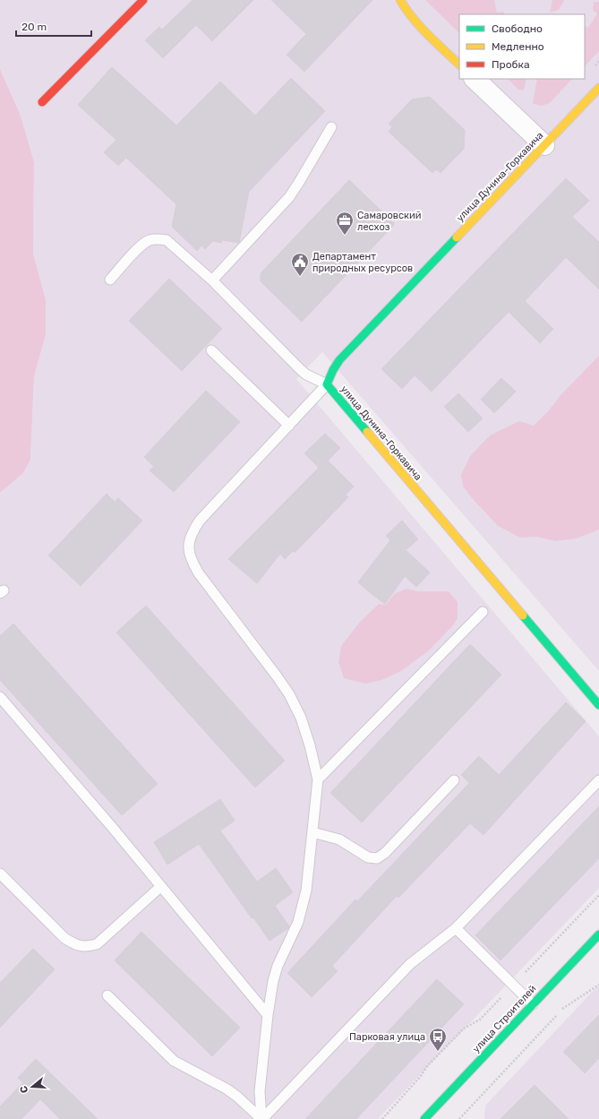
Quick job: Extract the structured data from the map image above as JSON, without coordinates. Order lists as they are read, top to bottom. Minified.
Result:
{"streets":{"street":["улица Дунина-Горкавича","улица Строителей"]},"places":{"office":["Самаровский лесхоз"],"public building":["Департамент природных ресурсов"],"bus stop":["Парковая улица"]},"legend":["Свободно","Медленно","Пробка"],"scale_bar":"20 m","north":"left"}
